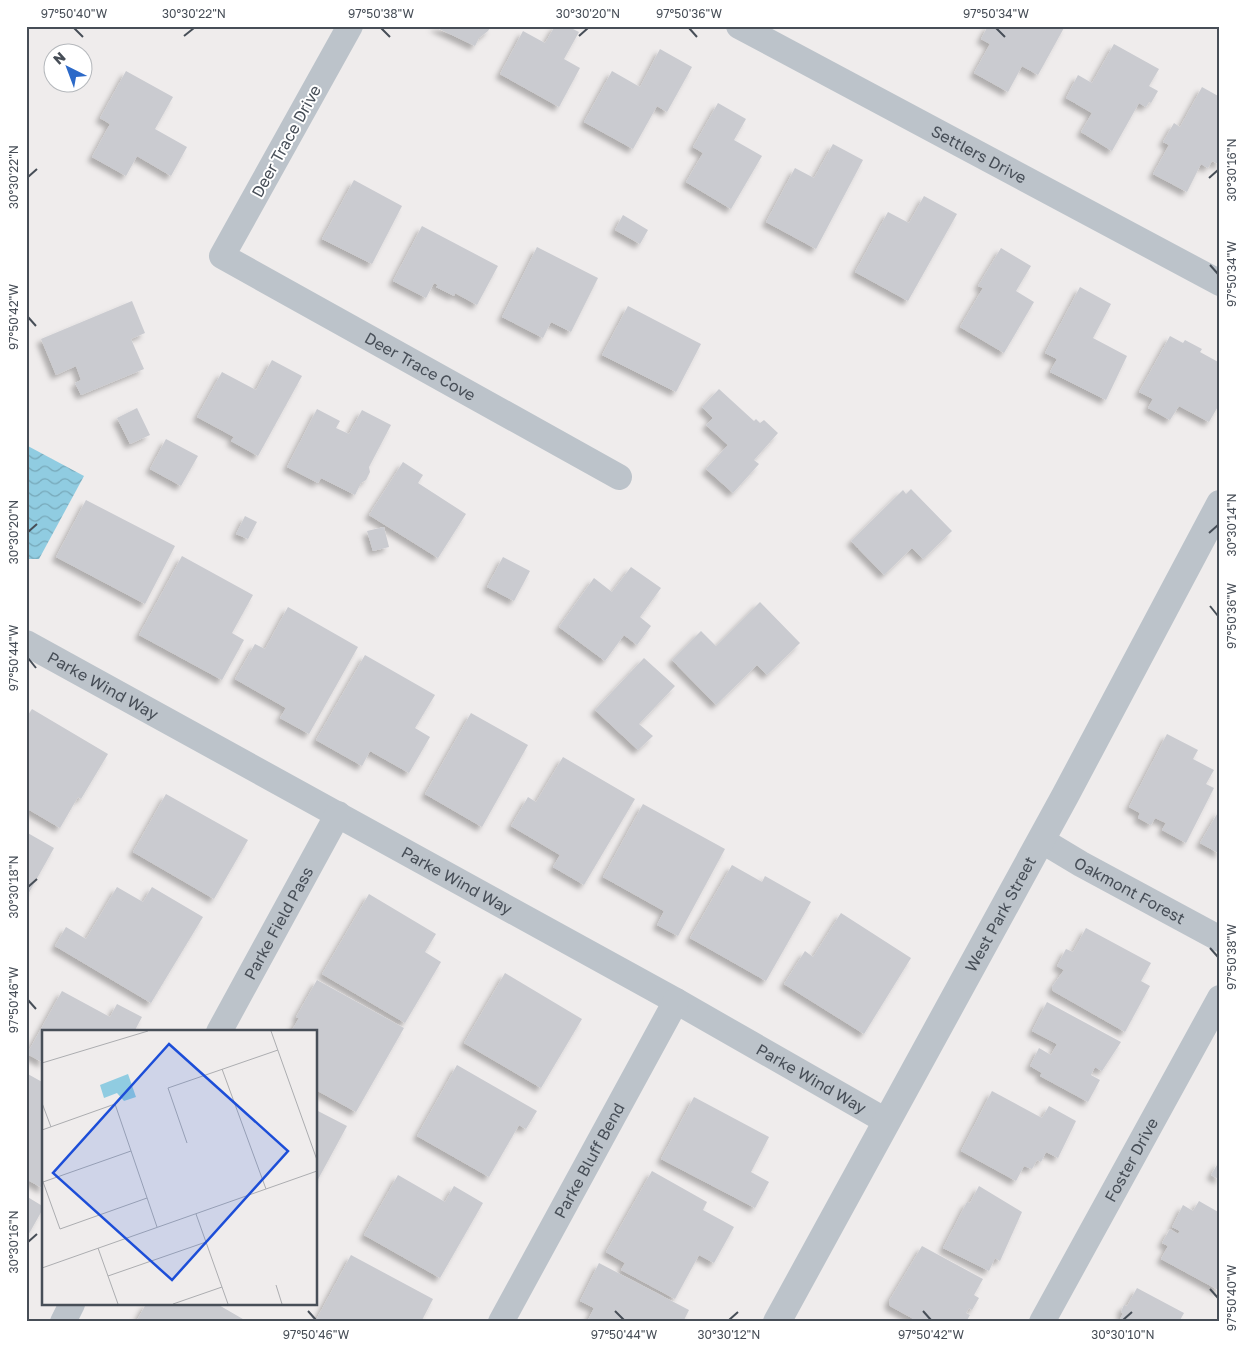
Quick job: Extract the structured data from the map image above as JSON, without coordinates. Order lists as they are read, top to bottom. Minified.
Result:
{"streets":{"street":["Deer Trace Drive","Settlers Drive","Deer Trace Cove","Parke Wind Way","Oakmont Forest","West Park Street","Parke Field Pass","Foster Drive","Parke Bluff Bend"]},"crossings":[["Deer Trace Drive","Deer Trace Cove"],["Parke Wind Way","West Park Street"],["Parke Wind Way","Parke Field Pass"],["Parke Wind Way","Parke Bluff Bend"],["Oakmont Forest","West Park Street"]],"north":"top left","coordinates":["97°50'40\"W","30°30'22\"N","97°50'38\"W","30°30'20\"N","97°50'36\"W","97°50'34\"W","30°30'16\"N","97°50'42\"W","30°30'14\"N","97°50'44\"W","30°30'18\"N","97°50'46\"W","30°30'12\"N","30°30'10\"N"]}
